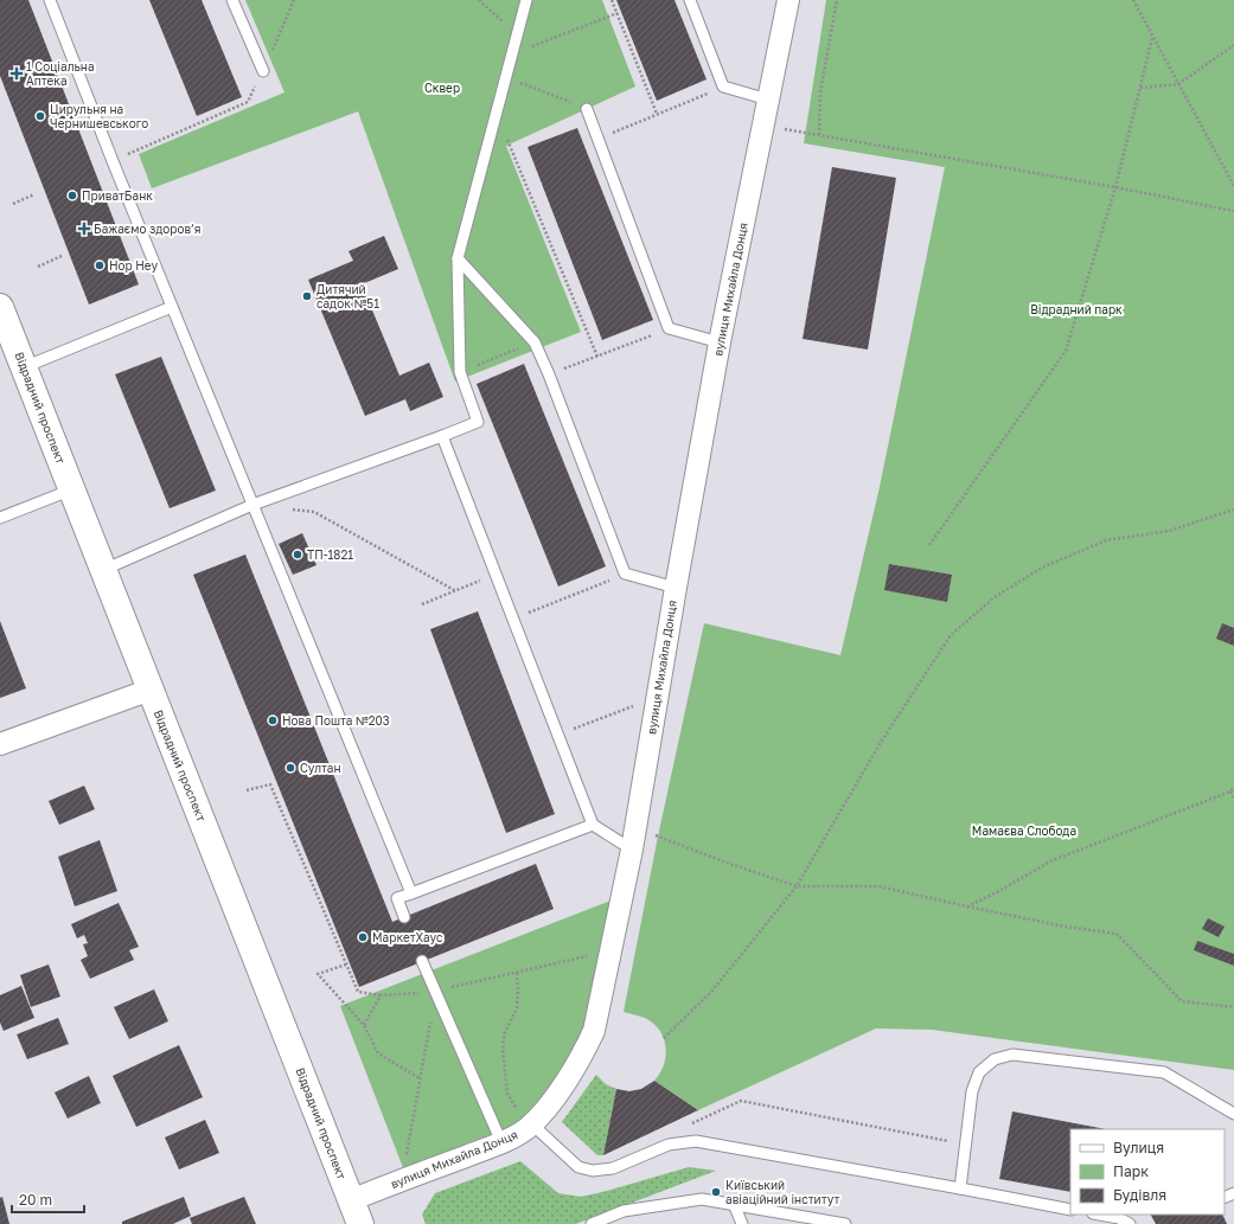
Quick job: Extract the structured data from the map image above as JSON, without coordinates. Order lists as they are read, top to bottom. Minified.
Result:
{"streets":{"main road":["Відрадний проспект"],"street":["вулиця Михайла Донця"]},"crossings":[["вулиця Михайла Донця","Відрадний проспект"]],"parks":["Сквер","Відрадний парк","Мамаєва Слобода"],"places":{"health":["1 Соціальна Аптека","Бажаємо здоровʼя"],"other":["Цирульня на Чернишевського","ПриватБанк","Hop Hey","Дитячий садок №51","ТП-1821","Нова Пошта №203","Султан","МаркетХаус","Київський авіаційний інститут"]},"legend":["Вулиця","Парк","Будівля"],"scale_bar":"20 m"}
